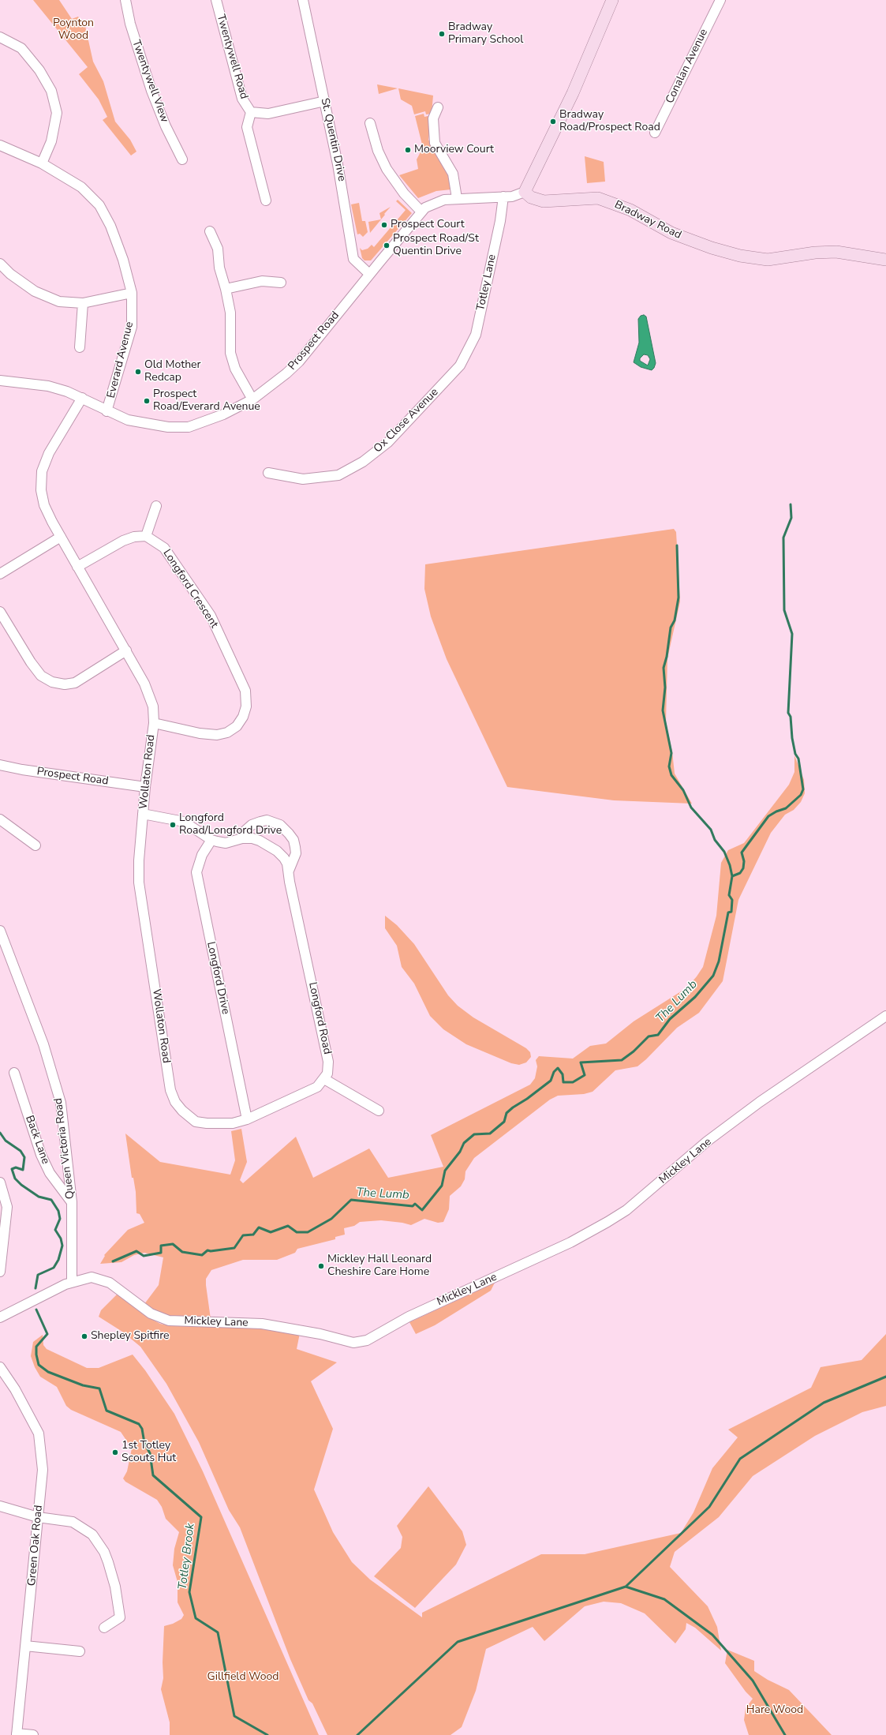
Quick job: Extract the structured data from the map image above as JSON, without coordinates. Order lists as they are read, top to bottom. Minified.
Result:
{"streets":{"main road":["Bradway Road"],"street":["Twentywell Road","Conalan Avenue","Twentywell View","St. Quentin Drive","Totley Lane","Prospect Road","Everard Avenue","Ox Close Avenue","Longford Crescent","Wollaton Road","Longford Drive","Longford Road","Back Lane","Queen Victoria Road","Mickley Lane","Green Oak Road"]},"crossings":[["Twentywell Road","St. Quentin Drive"],["St. Quentin Drive","Prospect Road"],["Bradway Road","Prospect Road"],["Totley Lane","Prospect Road"],["Totley Lane","Ox Close Avenue"],["Prospect Road","Everard Avenue"],["Prospect Road","Wollaton Road"],["Longford Crescent","Wollaton Road"],["Wollaton Road","Longford Drive"],["Wollaton Road","Longford Road"],["Longford Drive","Longford Road"],["Back Lane","Queen Victoria Road"],["Queen Victoria Road","Mickley Lane"]],"water":["The Lumb","Totley Brook"],"parks":["Poynton Wood","Gillfield Wood","Hare Wood"],"places":["Bradway Primary School","Bradway Road/Prospect Road","Moorview Court","Prospect Court","Prospect Road/St Quentin Drive","Old Mother Redcap","Prospect Road/Everard Avenue","Longford Road/Longford Drive","Mickley Hall Leonard Cheshire Care Home","Shepley Spitfire","1st Totley Scouts Hut"]}
